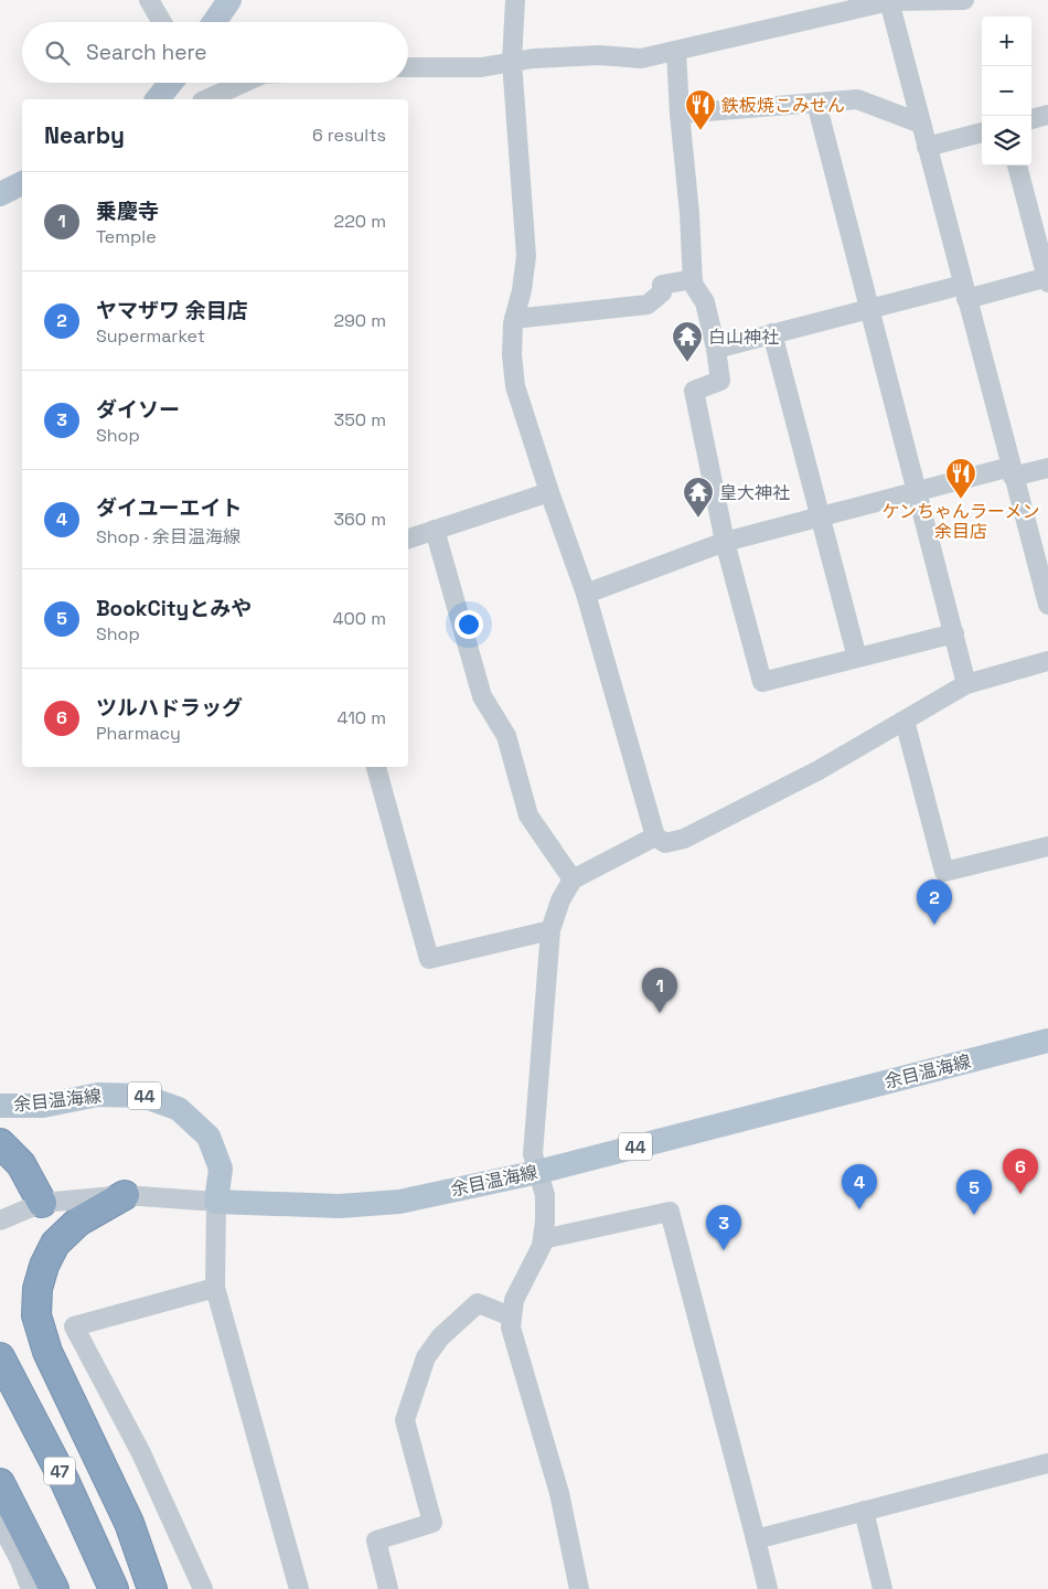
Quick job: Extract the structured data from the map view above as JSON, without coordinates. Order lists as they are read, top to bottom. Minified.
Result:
{"streets":{"highway":["47"],"main road":["余目温海線","44"]},"places":{"restaurant":["鉄板焼こみせん","ケンちゃんラーメン 余目店"],"temple":["白山神社","皇大神社"]},"page":{"map_buttons":["+","−"],"search":"Search here","heading":["Nearby","6 results"],"list":[{"mark":"1","name":"乗慶寺","note":"Temple","value":"220 m"},{"mark":"2","name":"ヤマザワ 余目店","note":"Supermarket","value":"290 m"},{"mark":"3","name":"ダイソー","note":"Shop","value":"350 m"},{"mark":"4","name":"ダイユーエイト","note":"Shop · 余目温海線","value":"360 m"},{"mark":"5","name":"BookCityとみや","note":"Shop","value":"400 m"},{"mark":"6","name":"ツルハドラッグ","note":"Pharmacy","value":"410 m"}],"pins":["2","1","6","4","5","3"]}}
